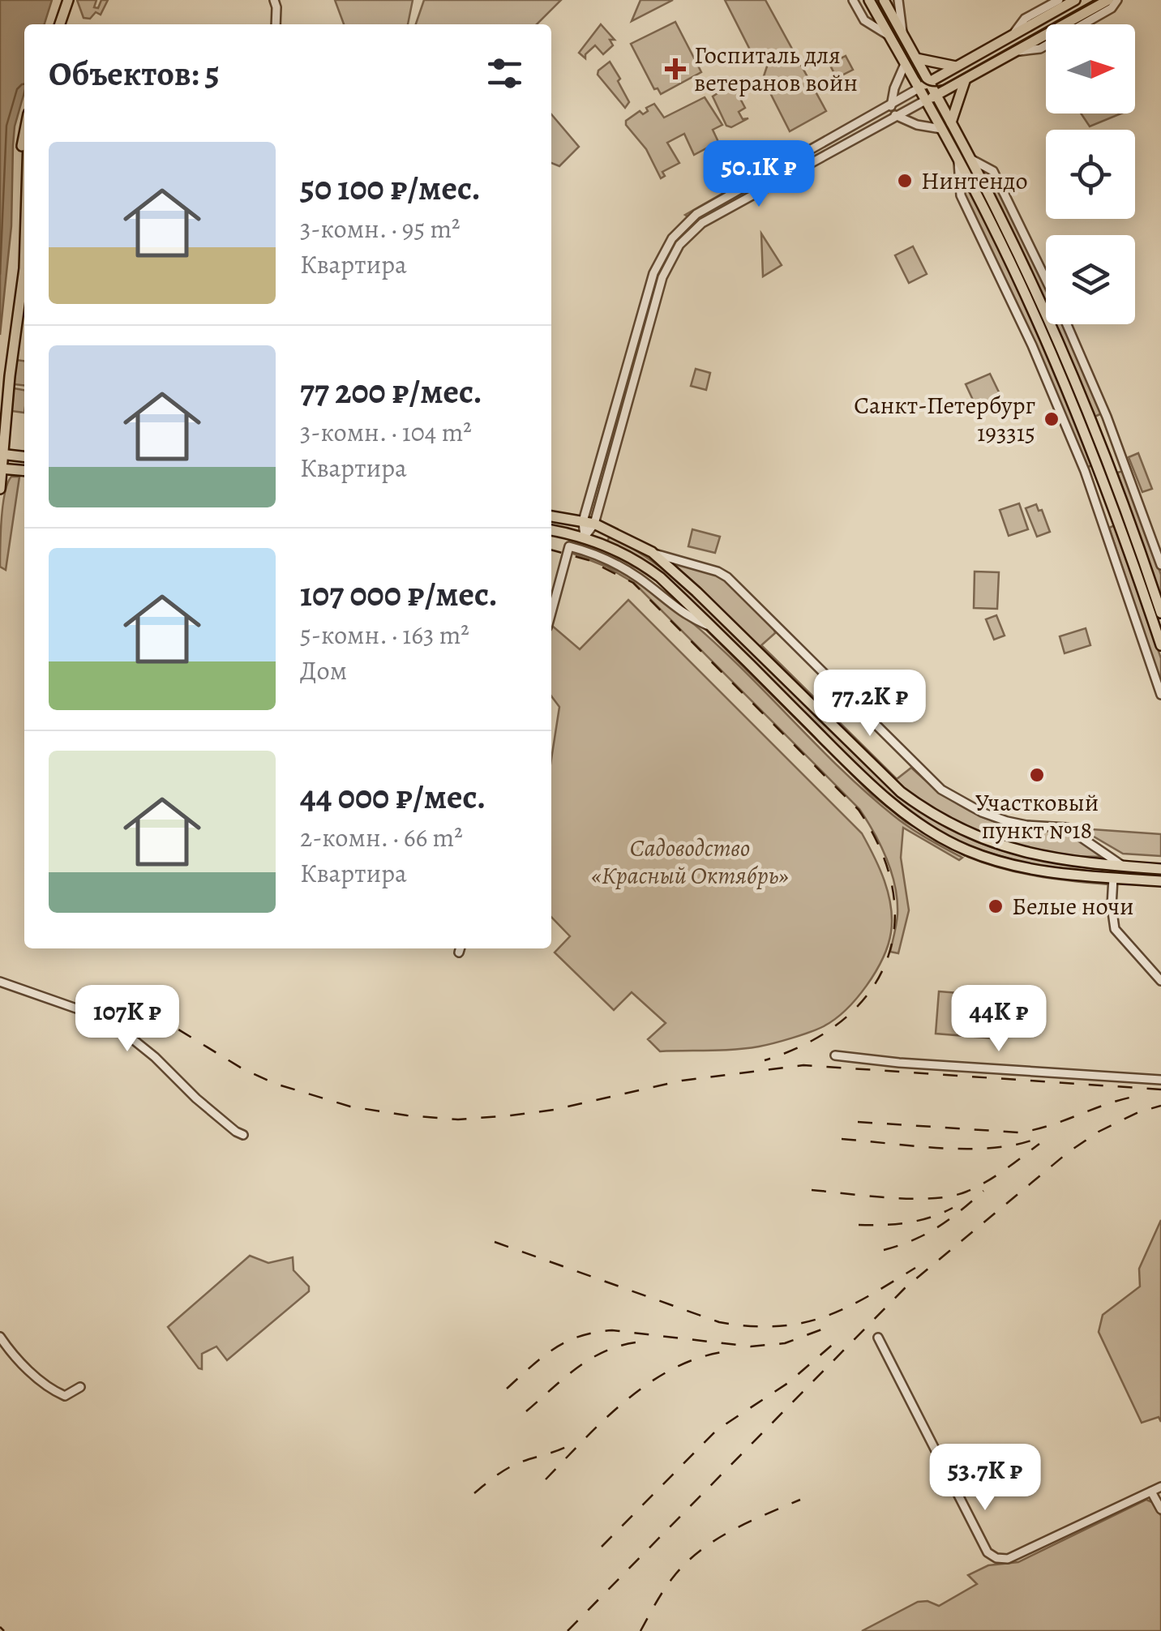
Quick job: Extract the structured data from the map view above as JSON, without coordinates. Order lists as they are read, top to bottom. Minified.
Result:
{"parks":["Садоводство «Красный Октябрь»"],"places":{"health":["Госпиталь для ветеранов войн"],"other":["Нинтендо","Санкт-Петербург 193315","Участковый пункт №18","Белые ночи"]},"north":"right","page":{"heading":"Объектов: 5","list":[{"name":"50 100 ₽/мес.","note":"3-комн. · 95 m² · Квартира"},{"name":"77 200 ₽/мес.","note":"3-комн. · 104 m² · Квартира"},{"name":"107 000 ₽/мес.","note":"5-комн. · 163 m² · Дом"},{"name":"44 000 ₽/мес.","note":"2-комн. · 66 m² · Квартира"}],"price":["50.1K ₽","77.2K ₽","107K ₽","44K ₽","53.7K ₽"]}}
